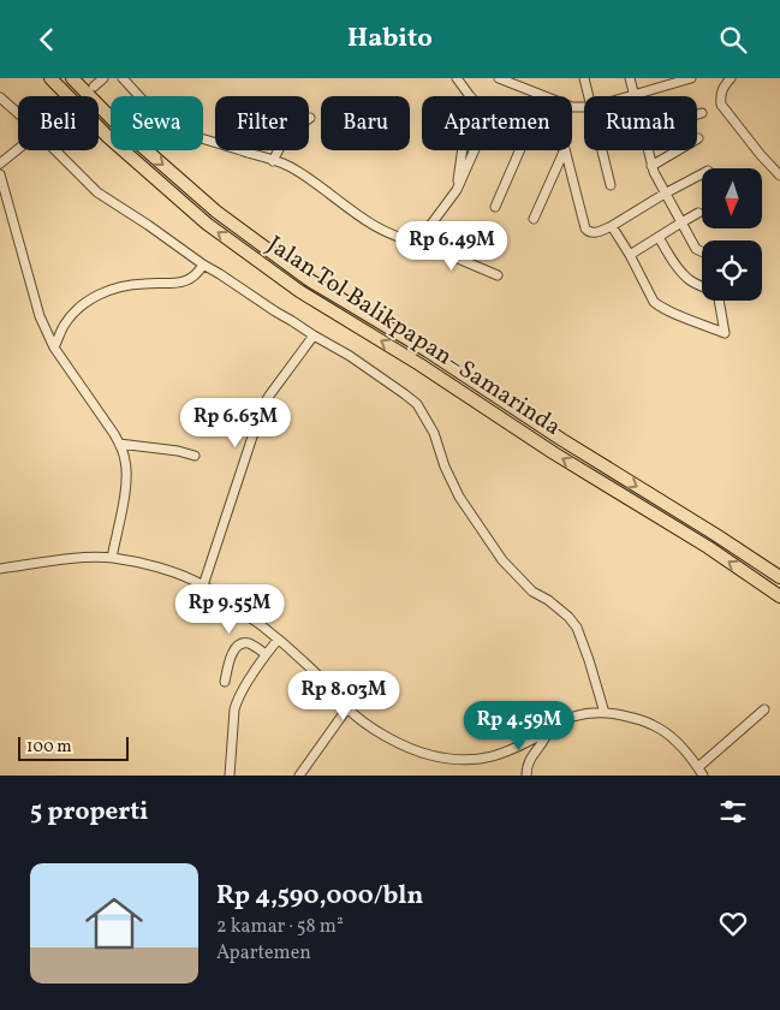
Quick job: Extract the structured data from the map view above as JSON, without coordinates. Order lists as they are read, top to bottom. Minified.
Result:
{"streets":{"highway":["Jalan Tol Balikpapan–Samarinda"]},"scale_bar":"100 m","north":"bottom","page":{"header":"Habito","chip":["Beli","Sewa","Filter","Baru","Apartemen","Rumah"],"price":["Rp 6.49M","Rp 6.63M","Rp 9.55M","Rp 8.03M","Rp 4.59M"],"scale":"100 m","heading":"5 properti","list":[{"name":"Rp 4,590,000/bln","note":"2 kamar · 58 m² · Apartemen"}]}}
